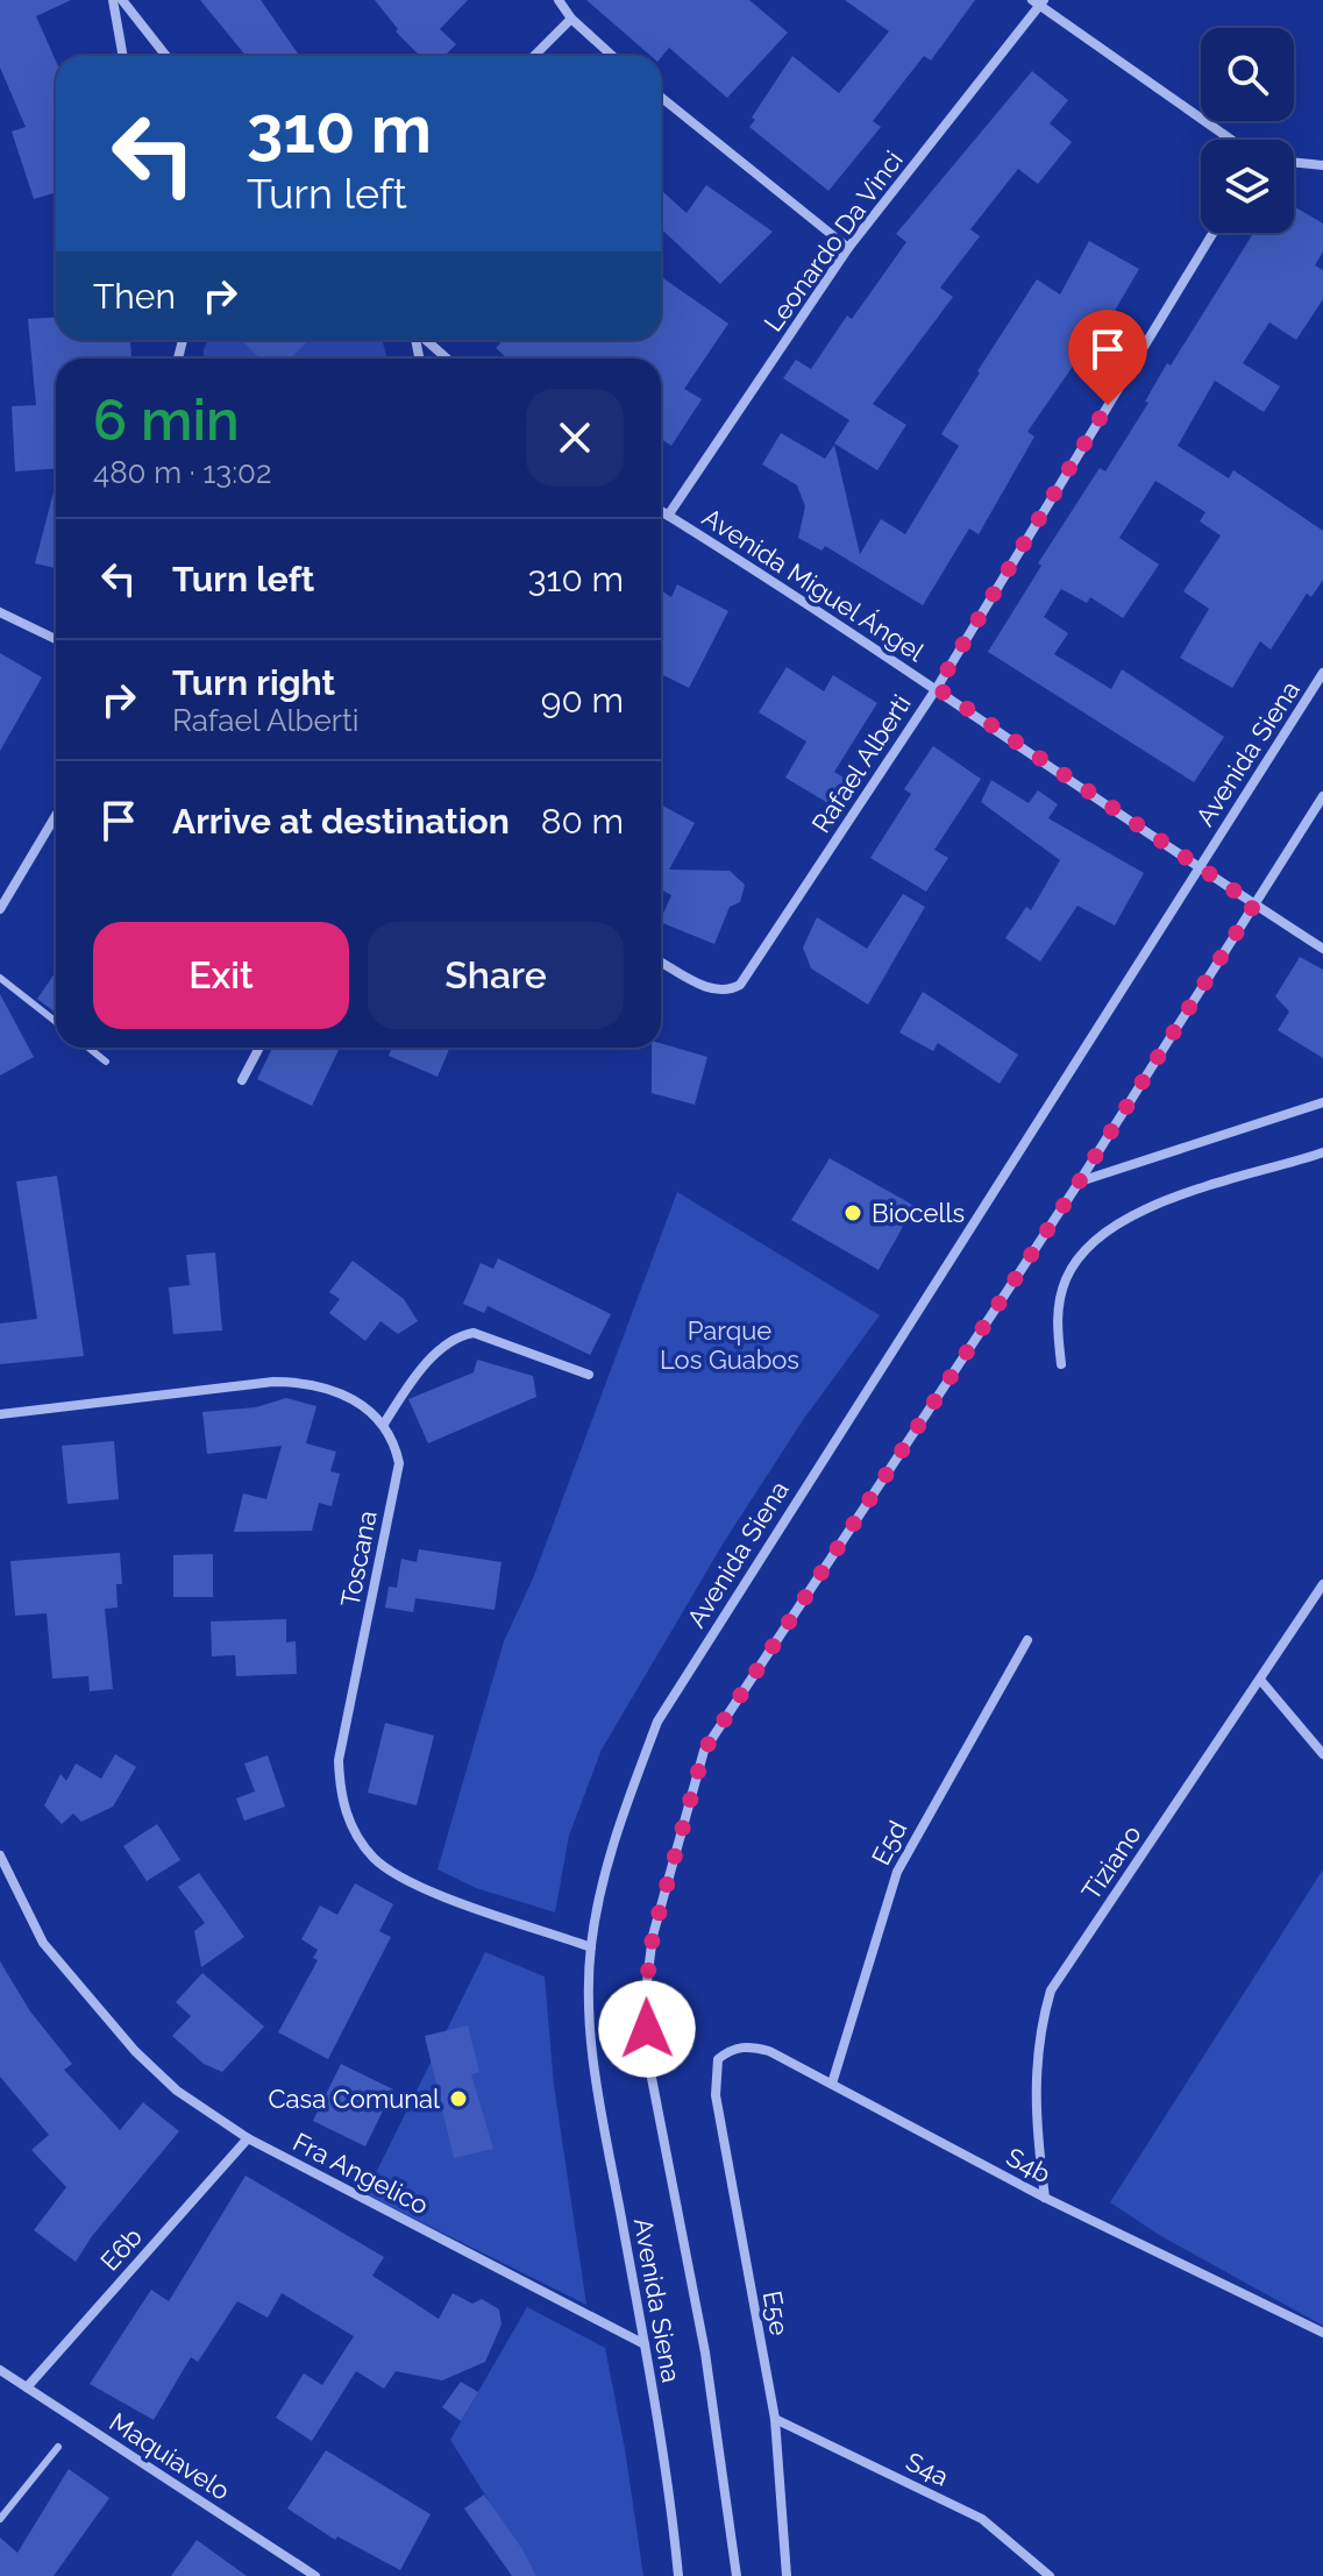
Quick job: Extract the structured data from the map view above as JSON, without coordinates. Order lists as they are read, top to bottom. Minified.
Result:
{"streets":{"street":["Leonardo Da Vinci","Avenida Miguel Ángel","Avenida Siena","Rafael Alberti","Toscana","E5d","Tiziano","S4b","Fra Angelico","E6b","E5e","Maquiavelo","S4a"]},"crossings":[["Leonardo Da Vinci","Avenida Miguel Ángel"],["Avenida Miguel Ángel","Avenida Siena"],["Avenida Miguel Ángel","Rafael Alberti"],["Avenida Siena","Toscana"],["Avenida Siena","Fra Angelico"],["E5d","S4b"],["Tiziano","S4b"],["S4b","E5e"],["Fra Angelico","E6b"],["E6b","Maquiavelo"],["E5e","S4a"]],"parks":["Parque Los Guabos"],"places":["Biocells","Casa Comunal"],"page":{"turn":["310 m","Turn left"],"then":"Then","heading":["6 min","480 m · 13:02"],"list":[{"name":"Turn left","value":"310 m"},{"name":"Turn right","note":"Rafael Alberti","value":"90 m"},{"name":"Arrive at destination","value":"80 m"}],"buttons":["Exit","Share"]}}
